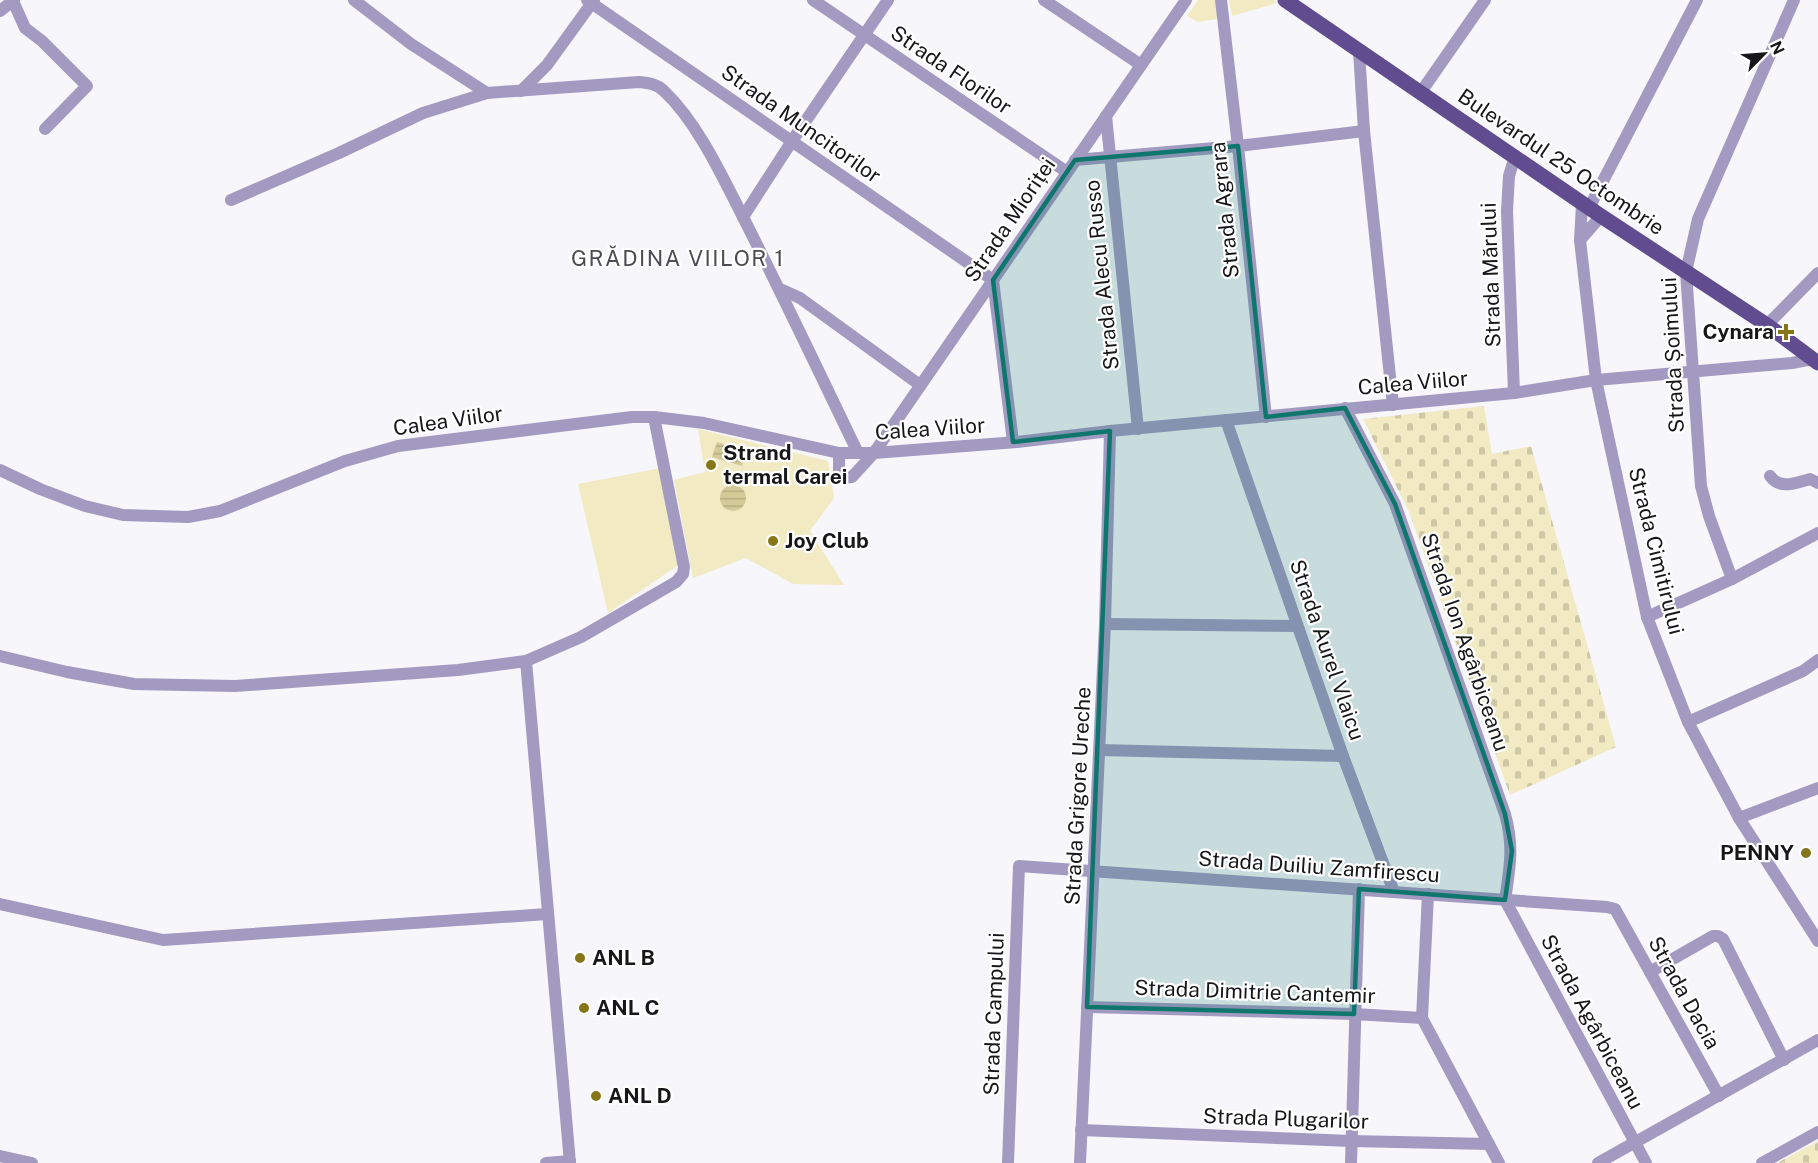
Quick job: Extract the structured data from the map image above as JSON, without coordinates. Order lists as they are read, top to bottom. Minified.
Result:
{"streets":{"main road":["Bulevardul 25 Octombrie"],"street":["Strada Florilor","Strada Muncitorilor","Strada Agrara","Strada Mioriței","Strada Alecu Russo","Strada Mărului","Strada Șoimului","Calea Viilor","Strada Cimitirului","Strada Ion Agârbiceanu","Strada Aurel Vlaicu","Strada Grigore Ureche","Strada Duiliu Zamfirescu","Strada Dimitrie Cantemir","Strada Dacia","Strada Campului","Strada Agârbiceanu","Strada Plugarilor"]},"crossings":[["Strada Florilor","Strada Mioriței"],["Strada Muncitorilor","Strada Mioriței"],["Bulevardul 25 Octombrie","Strada Mărului"],["Bulevardul 25 Octombrie","Strada Șoimului"],["Bulevardul 25 Octombrie","Calea Viilor"],["Bulevardul 25 Octombrie","Strada Cimitirului"],["Strada Agrara","Calea Viilor"],["Strada Mioriței","Strada Alecu Russo"],["Strada Mioriței","Calea Viilor"],["Strada Alecu Russo","Calea Viilor"],["Strada Mărului","Calea Viilor"],["Strada Șoimului","Calea Viilor"],["Calea Viilor","Strada Cimitirului"],["Calea Viilor","Strada Ion Agârbiceanu"],["Calea Viilor","Strada Aurel Vlaicu"],["Calea Viilor","Strada Grigore Ureche"],["Strada Ion Agârbiceanu","Strada Duiliu Zamfirescu"],["Strada Ion Agârbiceanu","Strada Agârbiceanu"],["Strada Aurel Vlaicu","Strada Duiliu Zamfirescu"],["Strada Grigore Ureche","Strada Duiliu Zamfirescu"],["Strada Grigore Ureche","Strada Dimitrie Cantemir"],["Strada Grigore Ureche","Strada Plugarilor"],["Strada Duiliu Zamfirescu","Strada Dacia"],["Strada Duiliu Zamfirescu","Strada Campului"],["Strada Duiliu Zamfirescu","Strada Agârbiceanu"]],"districts":["GRĂDINA VIILOR 1"],"places":{"health":["Cynara"],"other":["Strand termal Carei","Joy Club","PENNY","ANL B","ANL C","ANL D"]},"north":"top right"}
